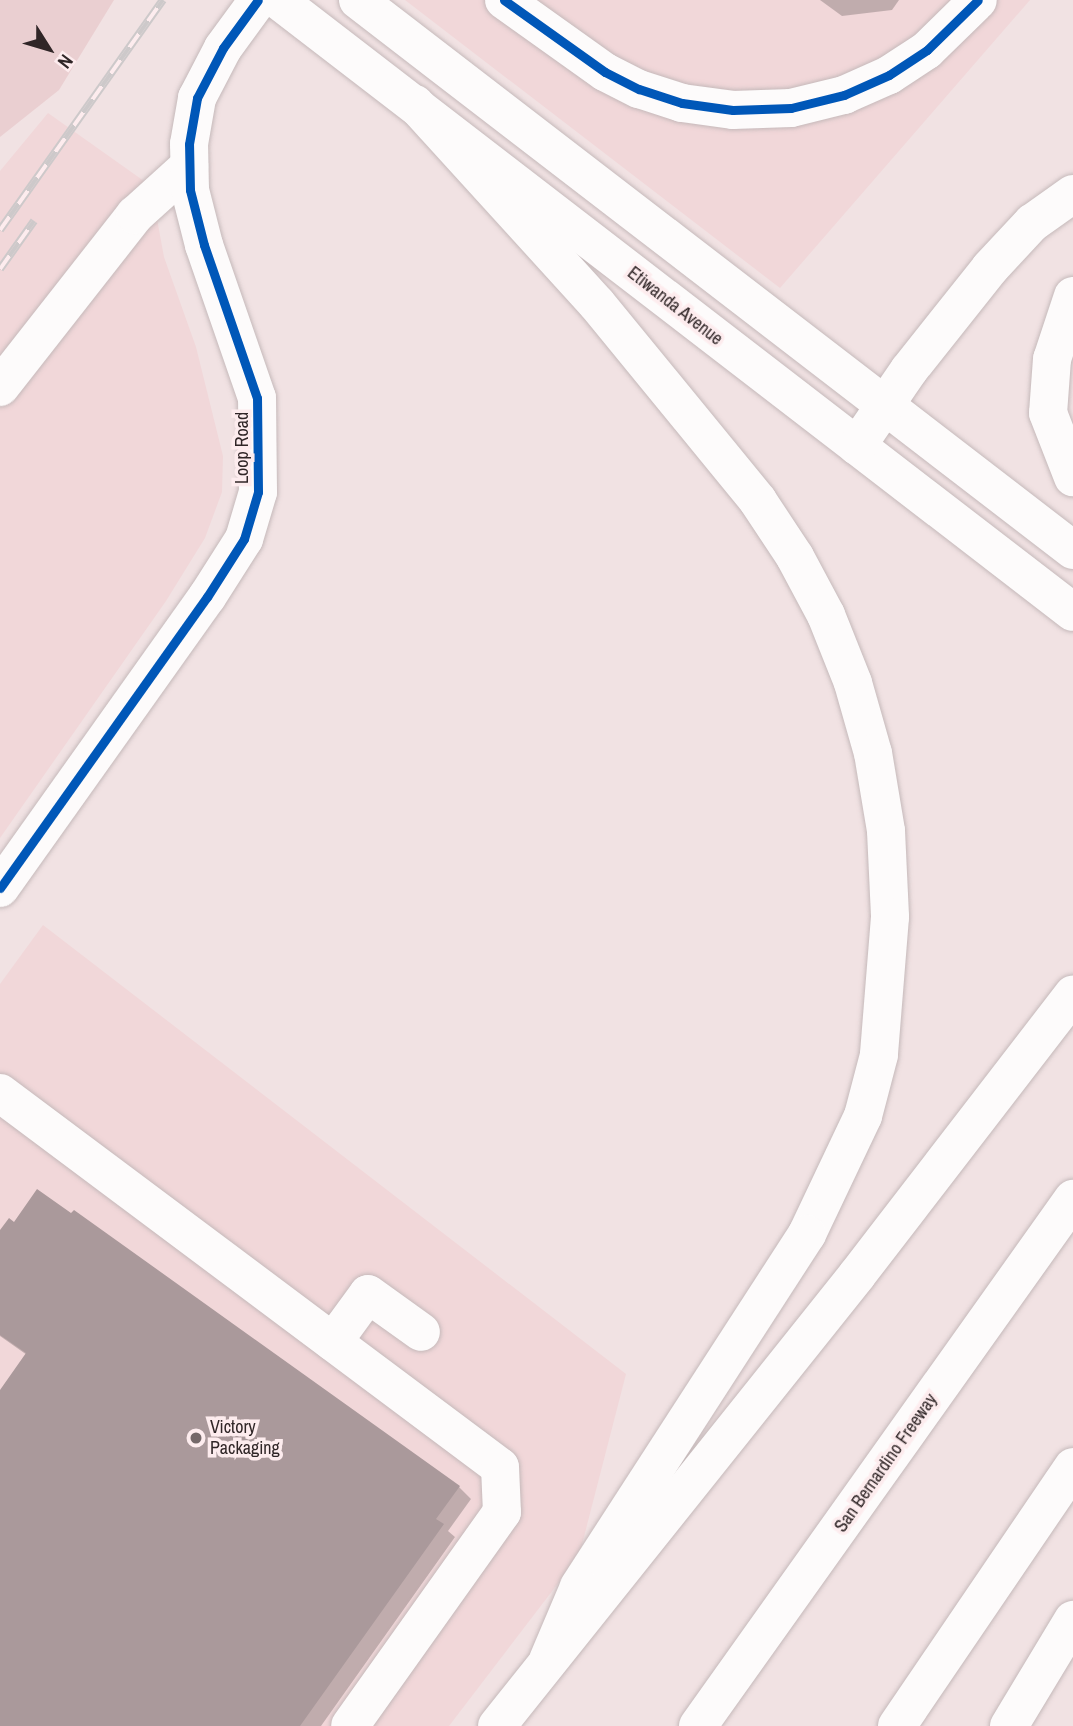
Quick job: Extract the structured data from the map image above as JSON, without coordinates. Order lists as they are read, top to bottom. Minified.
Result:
{"streets":{"main road":["Etiwanda Avenue","Loop Road","San Bernardino Freeway"]},"places":["Victory Packaging"],"north":"bottom right"}
